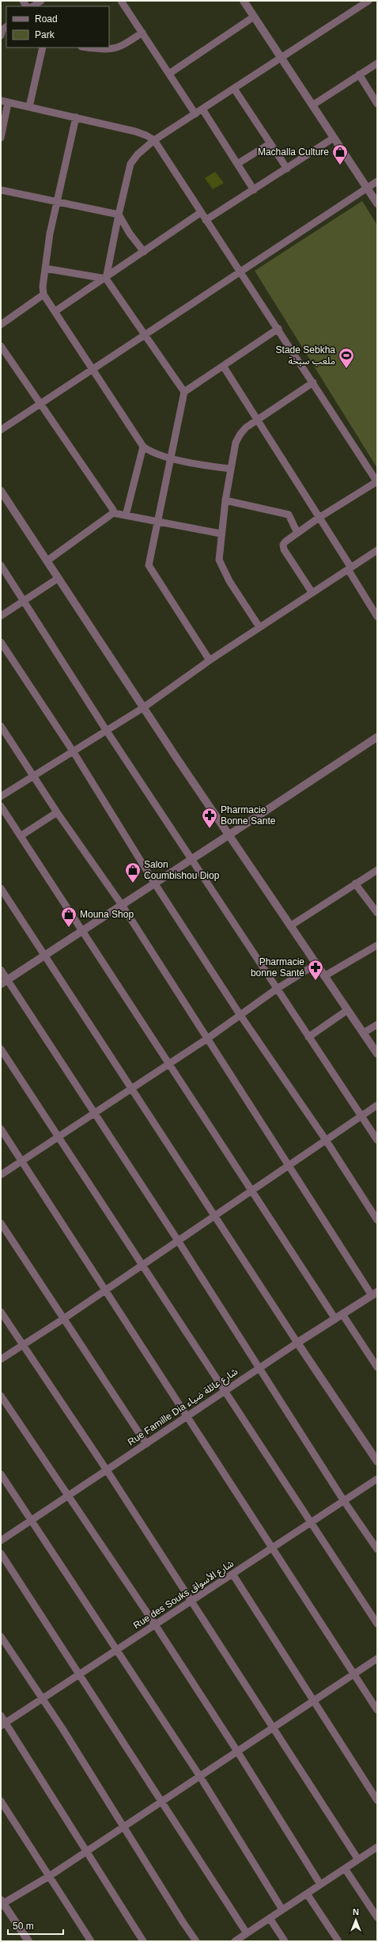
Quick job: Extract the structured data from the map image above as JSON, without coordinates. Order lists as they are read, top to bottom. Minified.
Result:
{"streets":{"street":["Rue Famille Dia شارع عائلة ضياء","Rue des Souks شارع الأسواق"]},"places":{"shop":["Machalla Culture","Salon Coumbishou Diop","Mouna Shop"],"sports":["Stade Sebkha ملعب سبخة"],"pharmacy":["Pharmacie Bonne Sante","Pharmacie bonne Santé"]},"legend":["Road","Park"],"scale_bar":"50 m","north":"top"}
